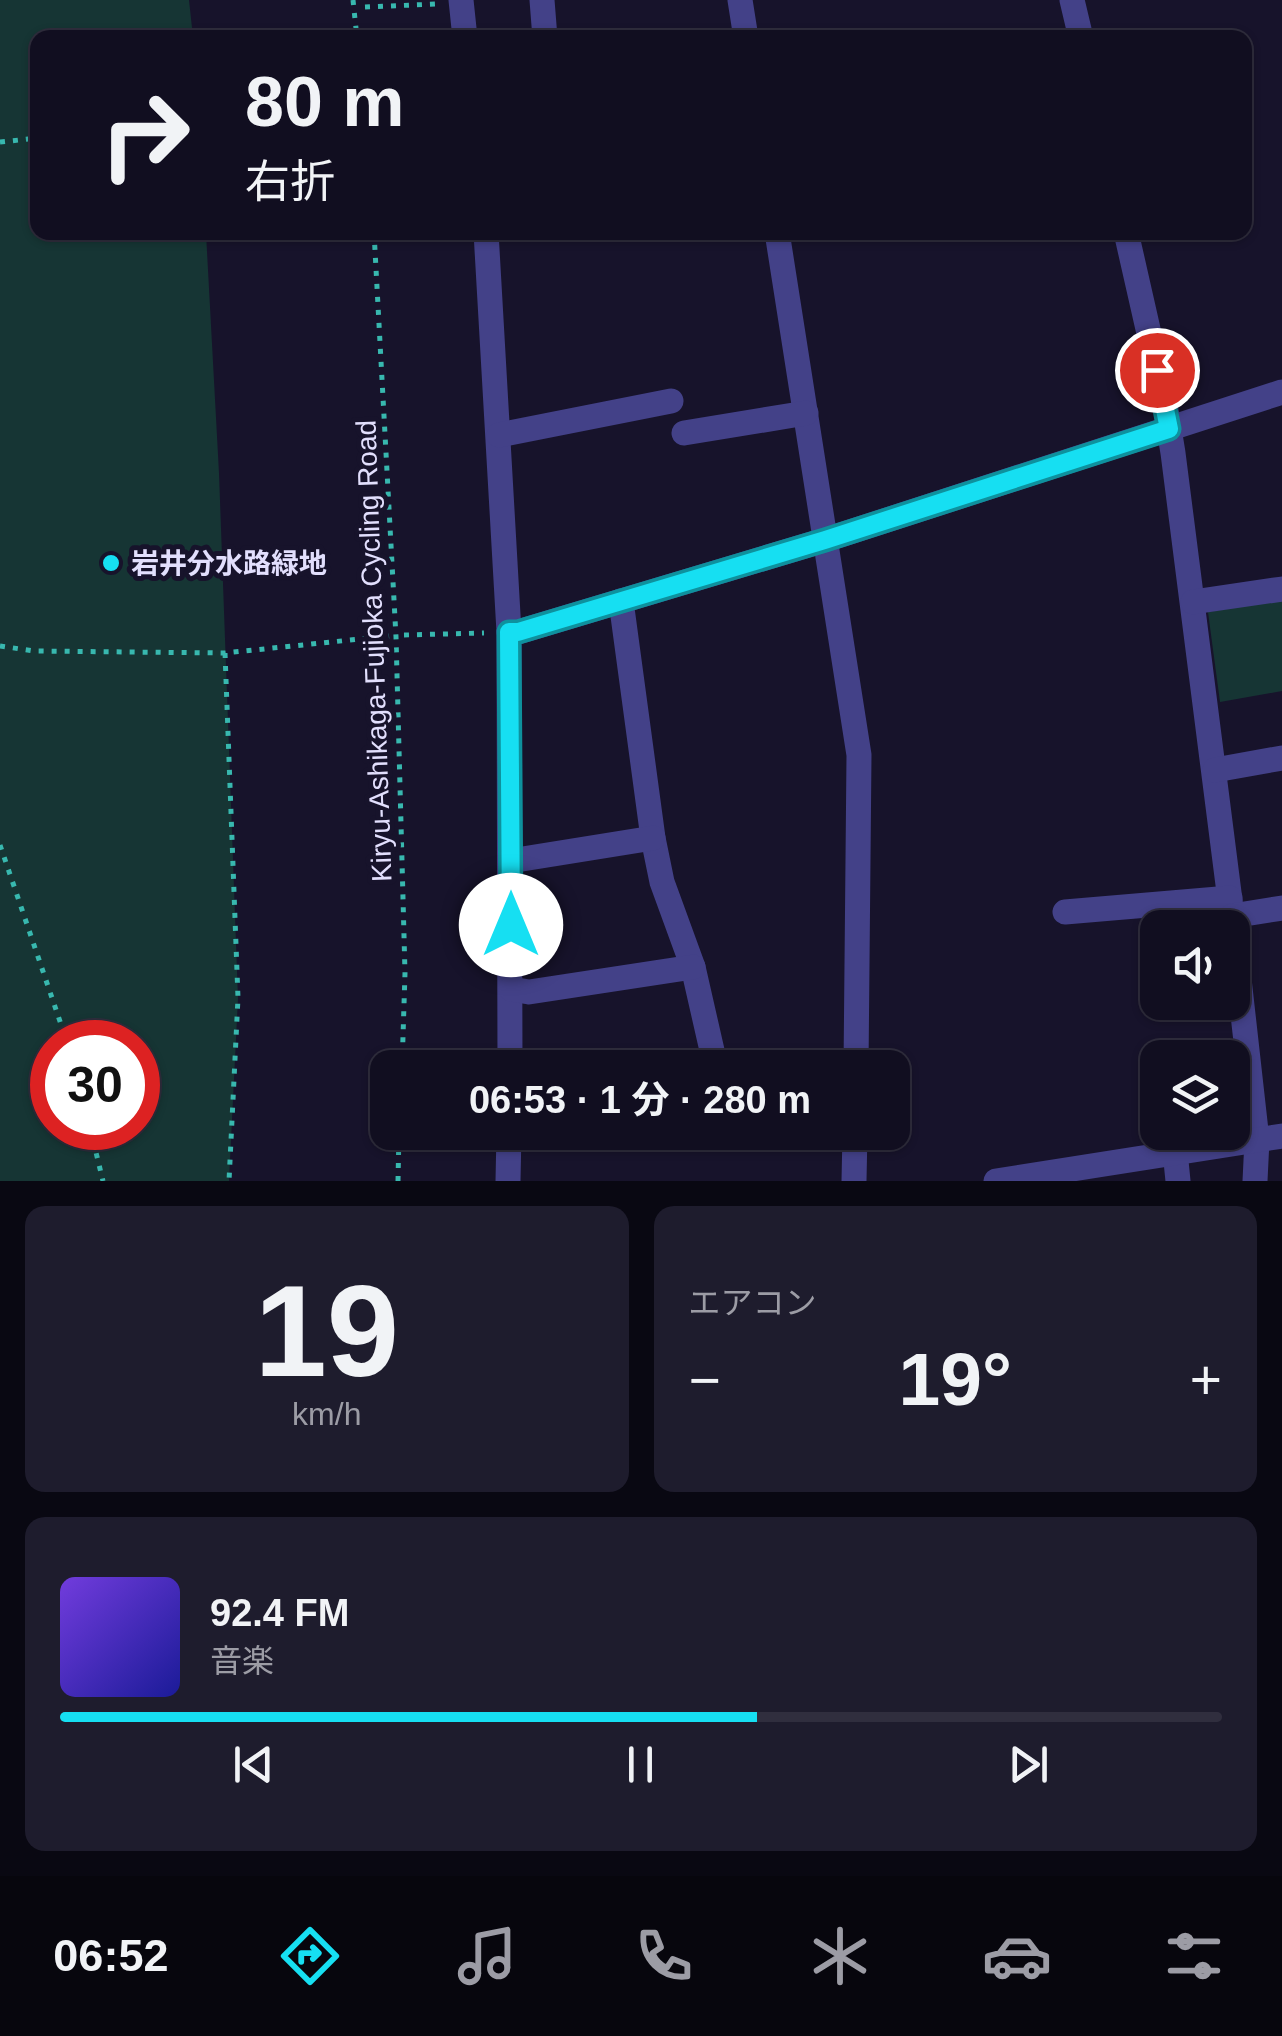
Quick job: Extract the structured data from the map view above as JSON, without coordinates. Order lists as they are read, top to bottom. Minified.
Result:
{"streets":{"path":["Kiryu-Ashikaga-Fujioka Cycling Road"]},"places":["岩井分水路緑地"],"page":{"turn":["80 m","右折"],"limit":"30","trip":"06:53 · 1 分 · 280 m","tile":[["19","km/h"],"エアコン"],"heat":["−","19°","+"],"song":["92.4 FM","音楽"],"tabs":"06:52"}}
